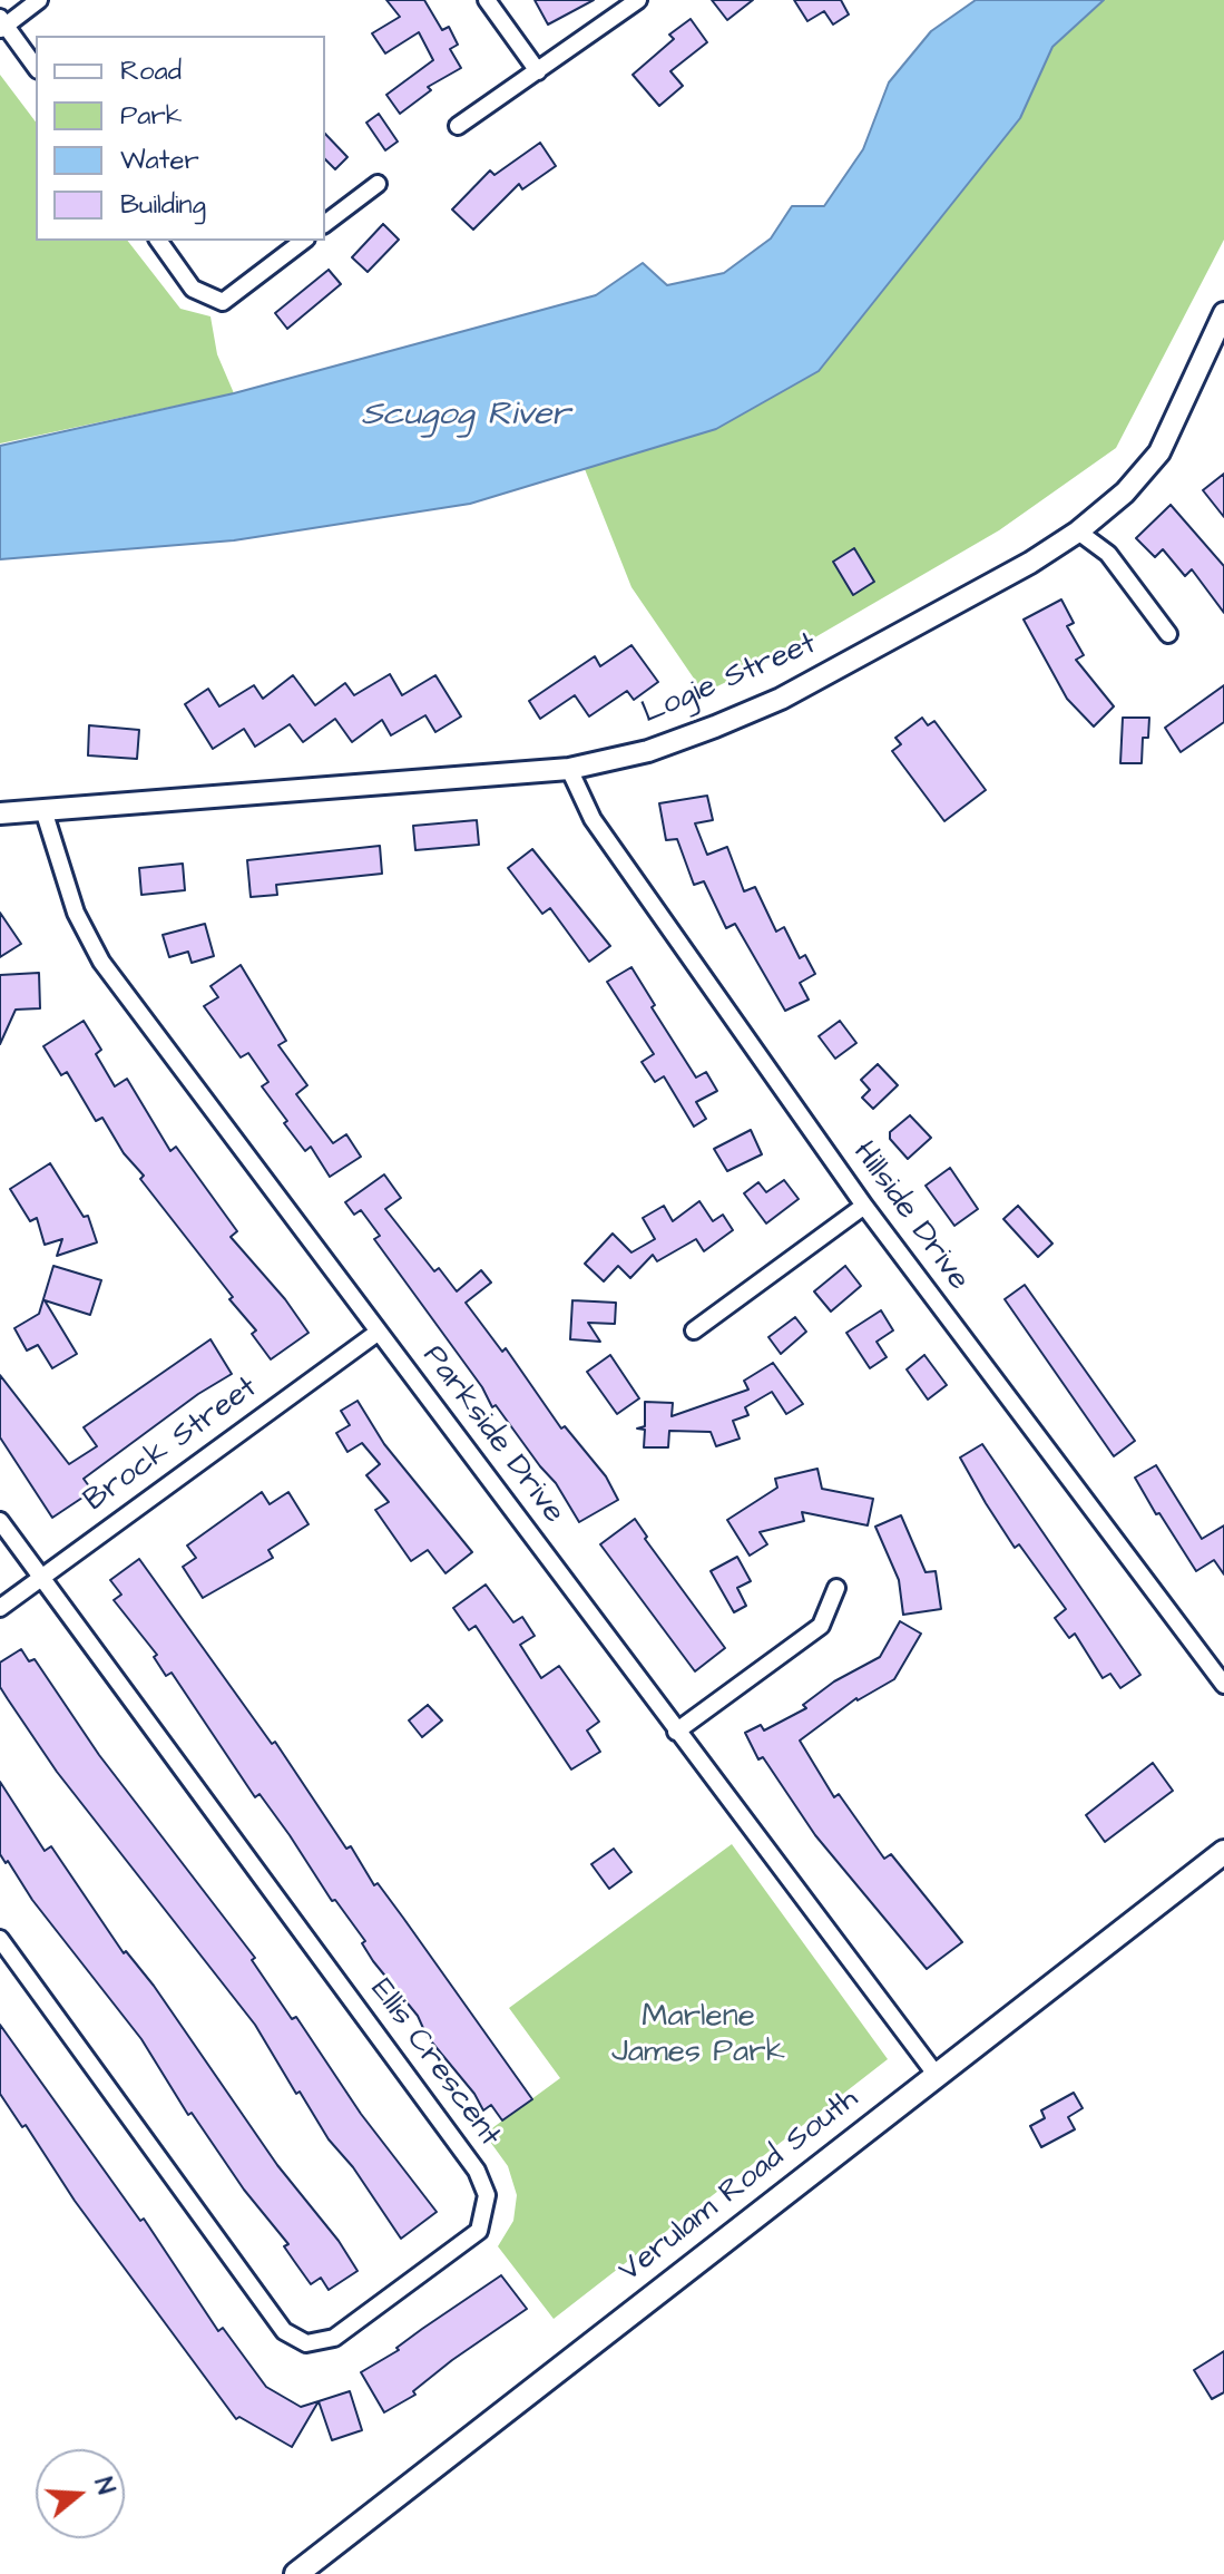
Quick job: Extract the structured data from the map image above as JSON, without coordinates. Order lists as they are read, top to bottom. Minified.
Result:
{"streets":{"main road":["Verulam Road South"],"street":["Logie Street","Hillside Drive","Parkside Drive","Brock Street","Ellis Crescent"]},"crossings":[["Logie Street","Hillside Drive"],["Logie Street","Parkside Drive"],["Parkside Drive","Brock Street"],["Parkside Drive","Verulam Road South"],["Brock Street","Ellis Crescent"]],"water":["Scugog River"],"parks":["Marlene James Park"],"legend":["Road","Park","Water","Building"],"north":"right"}
